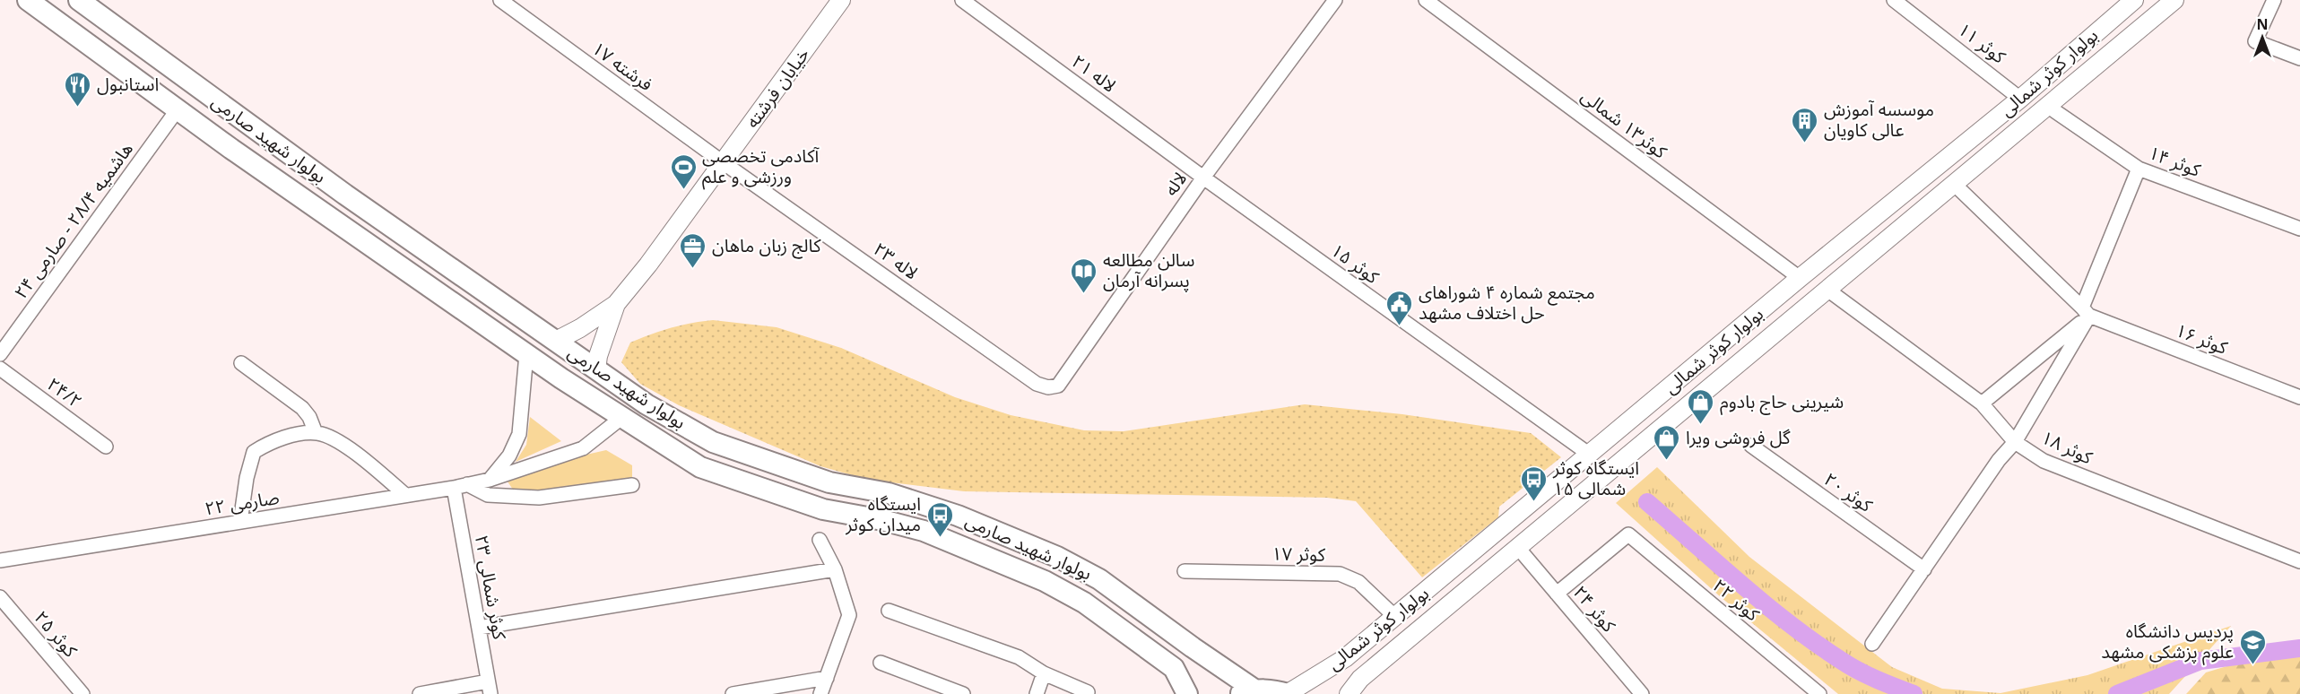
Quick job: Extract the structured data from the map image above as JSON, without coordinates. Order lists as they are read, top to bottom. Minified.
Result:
{"streets":{"main road":["بولوار شهید صارمی"],"street":["کوثر ۱۱","فرشته ۱۷","بولوار کوثر شمالی","لاله ۲۱","خیابان فرشته","کوثر۱۳ شمالی","کوثر ۱۴","لاله","هاشمیه ۲۸/۴ - صارمی ۲۴","لاله ۲۳","کوثر ۱۵","کوثر ۱۶","۲۴/۲","کوثر ۱۸","کوثر ۲۰","صارمی ۲۲","کوثر ۱۷","کوثر شمالی ۲۳","کوثر ۲۲","کوثر ۲۴","کوثر ۲۵"]},"crossings":[["کوثر ۱۱","بولوار کوثر شمالی"],["فرشته ۱۷","خیابان فرشته"],["فرشته ۱۷","لاله ۲۳"],["بولوار کوثر شمالی","کوثر۱۳ شمالی"],["بولوار کوثر شمالی","کوثر ۱۴"],["بولوار کوثر شمالی","کوثر ۱۵"],["بولوار کوثر شمالی","کوثر ۱۶"],["بولوار کوثر شمالی","کوثر ۱۸"],["بولوار کوثر شمالی","کوثر ۱۷"],["بولوار کوثر شمالی","کوثر ۲۴"],["لاله ۲۱","لاله"],["لاله ۲۱","کوثر ۱۵"],["خیابان فرشته","بولوار شهید صارمی"],["خیابان فرشته","لاله ۲۳"],["بولوار شهید صارمی","هاشمیه ۲۸/۴ - صارمی ۲۴"],["بولوار شهید صارمی","صارمی ۲۲"],["لاله","لاله ۲۳"],["لاله","کوثر ۱۵"],["صارمی ۲۲","کوثر شمالی ۲۳"],["کوثر ۲۲","کوثر ۲۴"]],"places":{"restaurant":["استانبول"],"building":["موسسه آموزش عالی کاویان"],"sports":["آکادمی تخصصی ورزشی و علم"],"office":["کالج زبان ماهان"],"library":["سالن مطالعه پسرانه آرمان"],"public building":["مجتمع شماره ۴ شوراهای حل اختلاف مشهد"],"shop":["شیرینی حاج بادوم","گل فروشی ویرا"],"bus stop":["ایستگاه کوثر شمالی ۱۵","ایستگاه میدان کوثر"],"school or university":["پردیس دانشگاه علوم پزشکی مشهد"]},"north":"top"}
